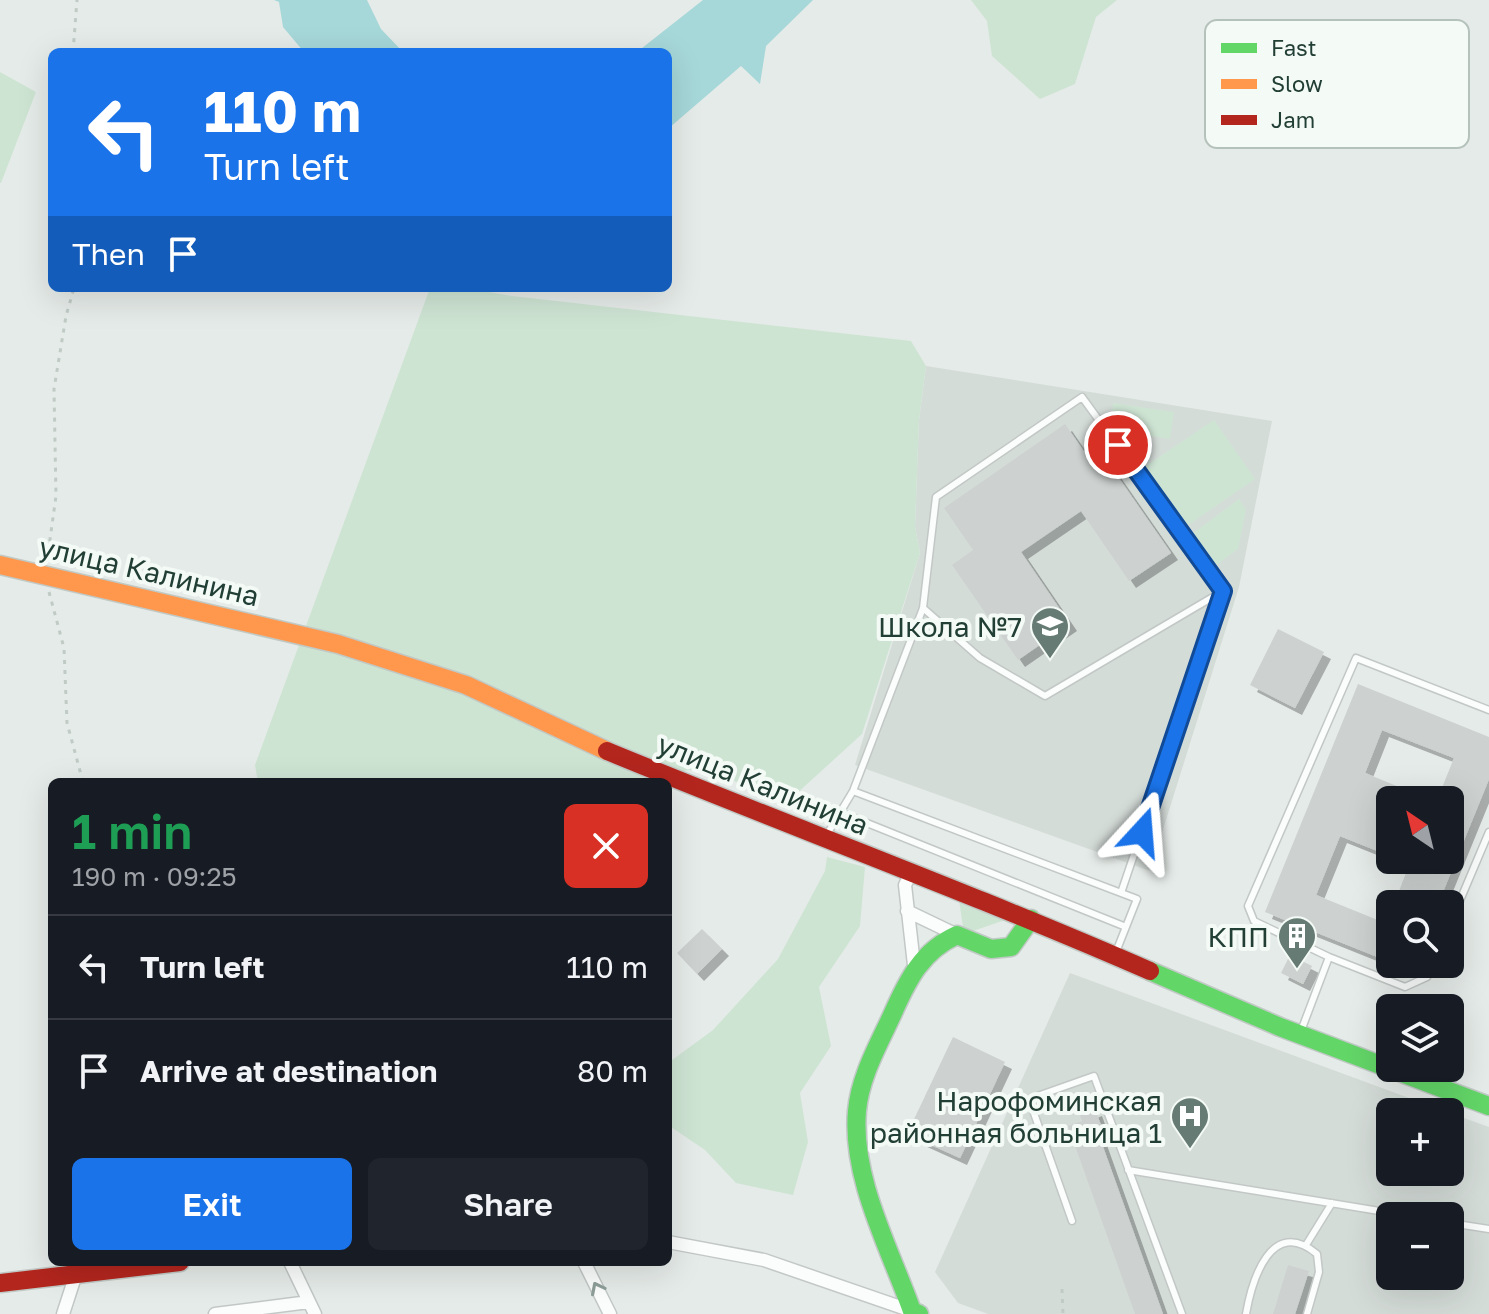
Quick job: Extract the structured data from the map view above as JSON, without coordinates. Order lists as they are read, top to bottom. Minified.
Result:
{"streets":{"street":["улица Калинина"]},"places":{"school or university":["Школа №7"],"building":["КПП"],"hospital":["Нарофоминская районная больница 1"]},"legend":["Fast","Slow","Jam"],"north":"top left","page":{"turn":["110 m","Turn left"],"then":"Then","heading":["1 min","190 m · 09:25"],"map_buttons":["+","−"],"list":[{"name":"Turn left","value":"110 m"},{"name":"Arrive at destination","value":"80 m"}],"buttons":["Exit","Share"]}}
